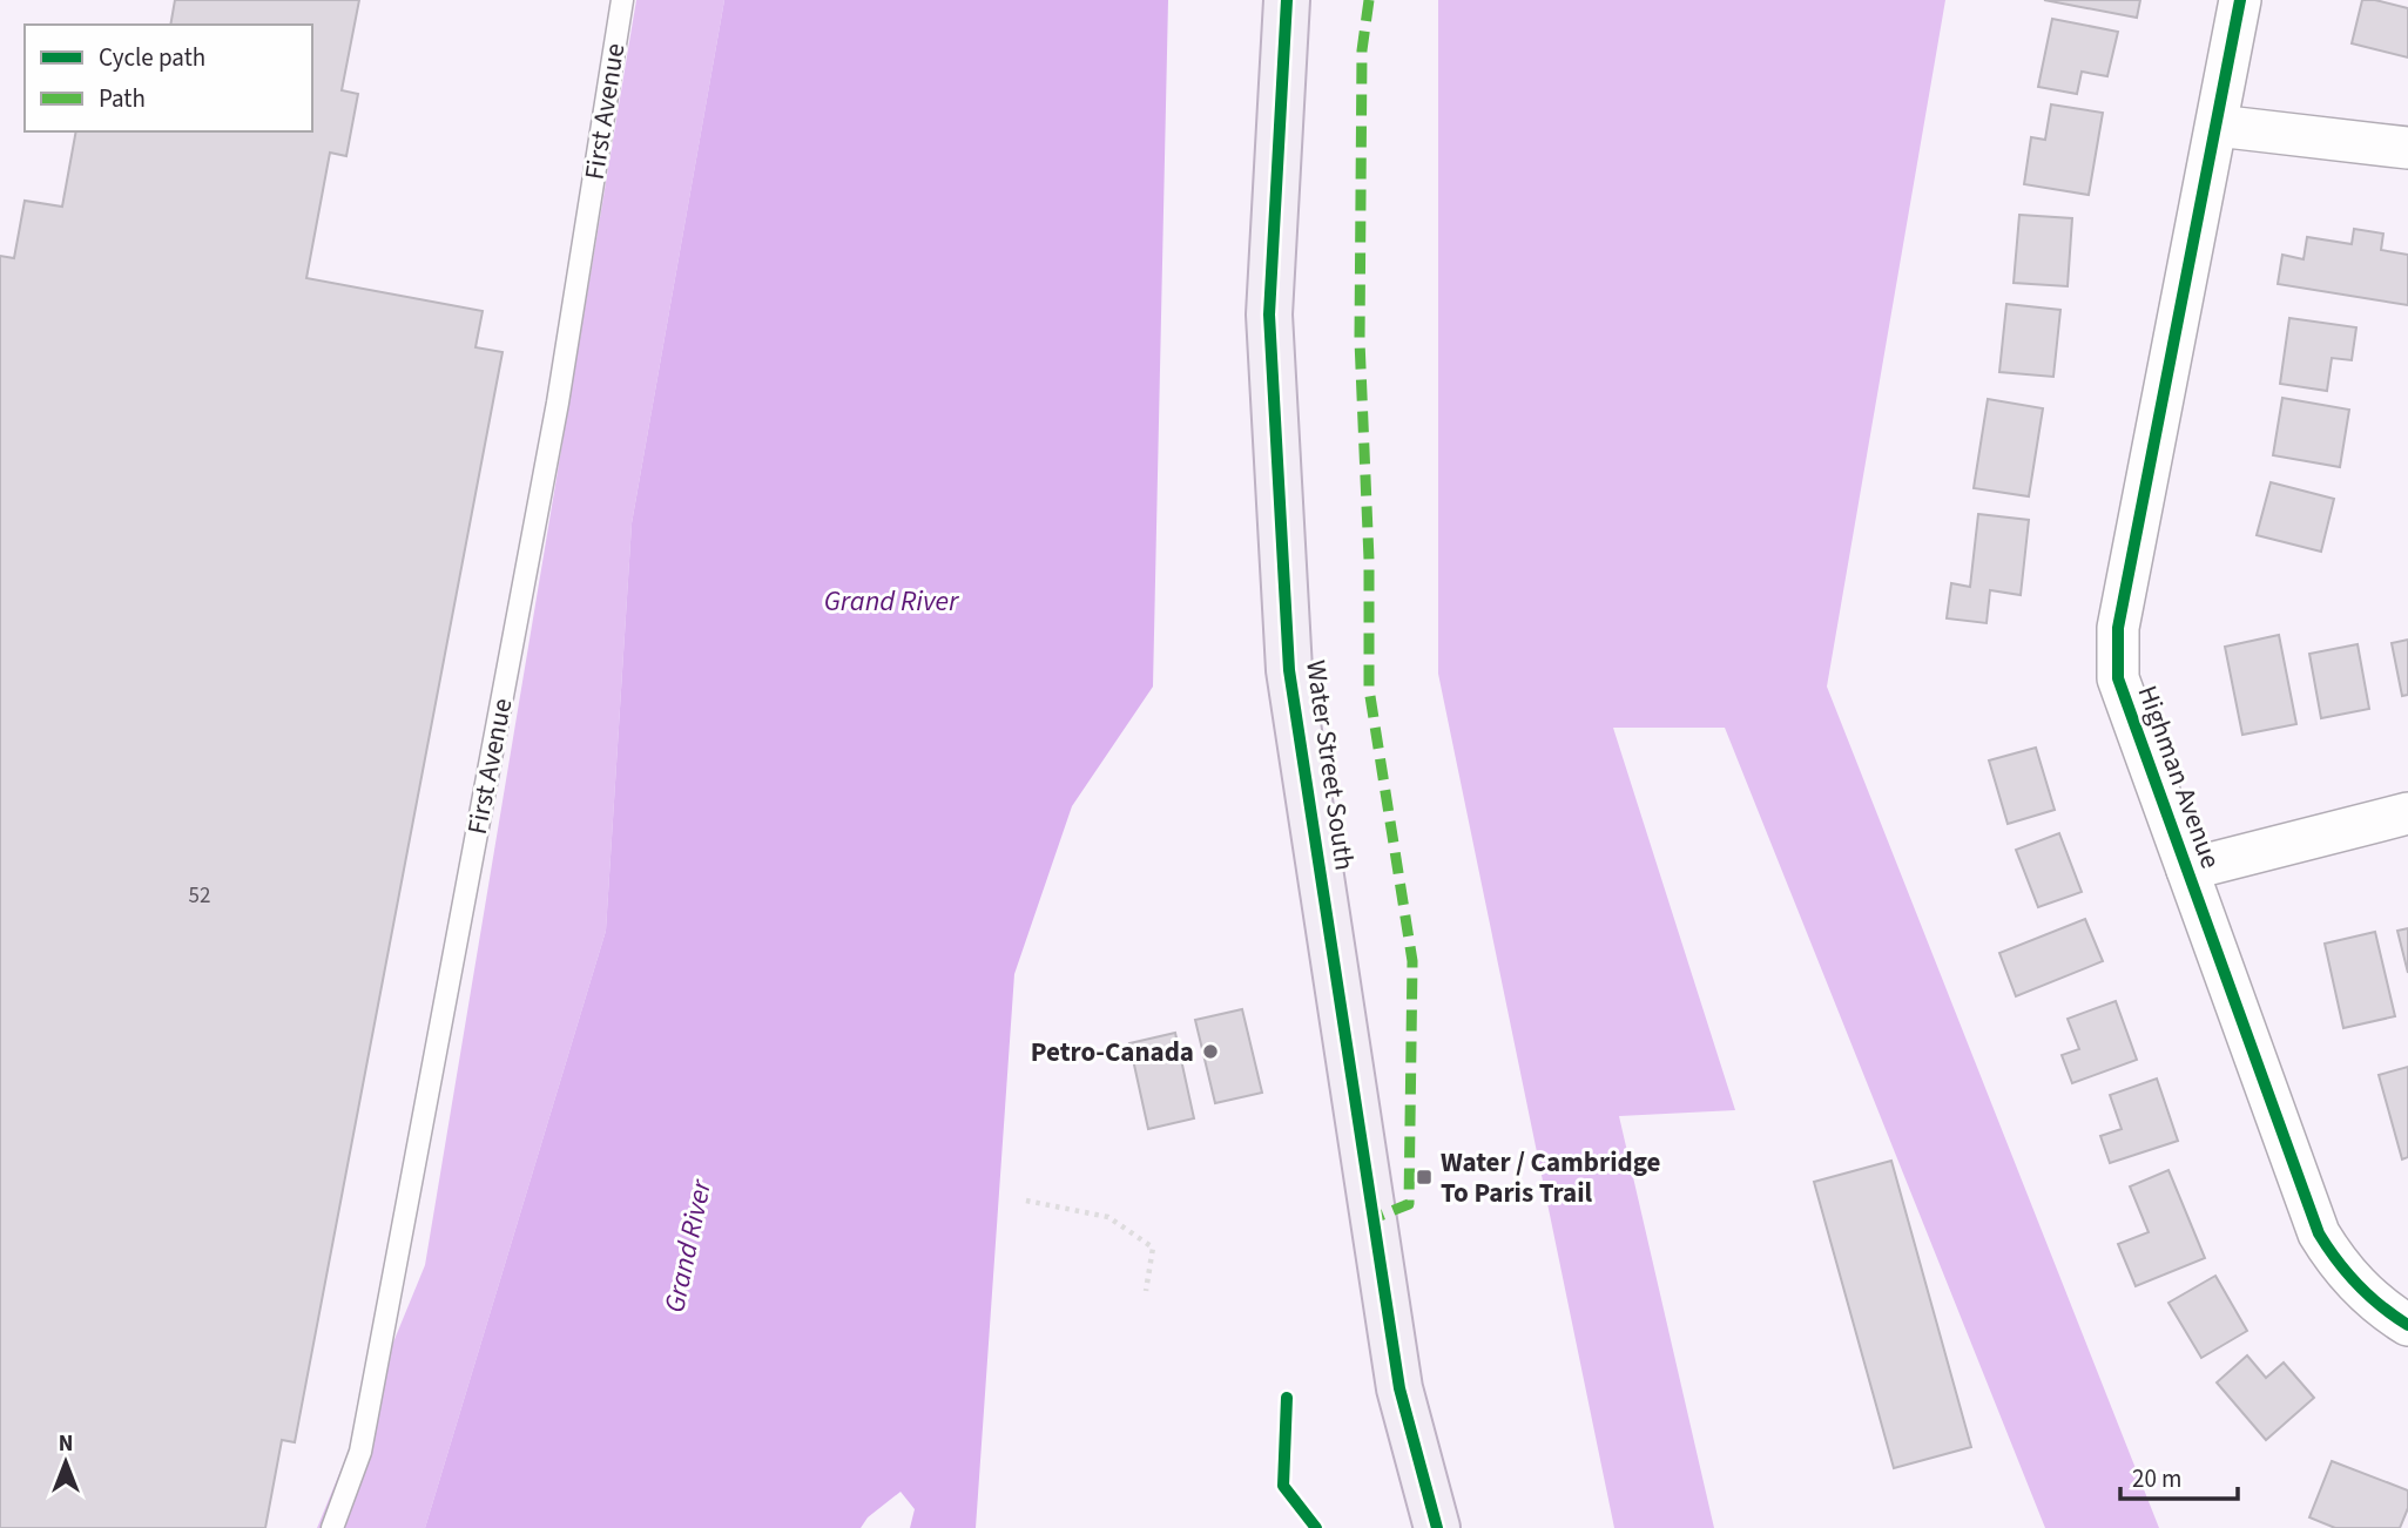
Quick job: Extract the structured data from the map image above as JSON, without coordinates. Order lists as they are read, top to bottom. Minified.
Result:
{"streets":{"main road":["Water Street South"],"street":["Highman Avenue"],"lane":["First Avenue"]},"water":["Grand River"],"places":{"other":["Petro-Canada"],"transit":["Water / Cambridge To Paris Trail"]},"house_numbers":["52"],"legend":["Cycle path","Path"],"scale_bar":"20 m","north":"top"}
